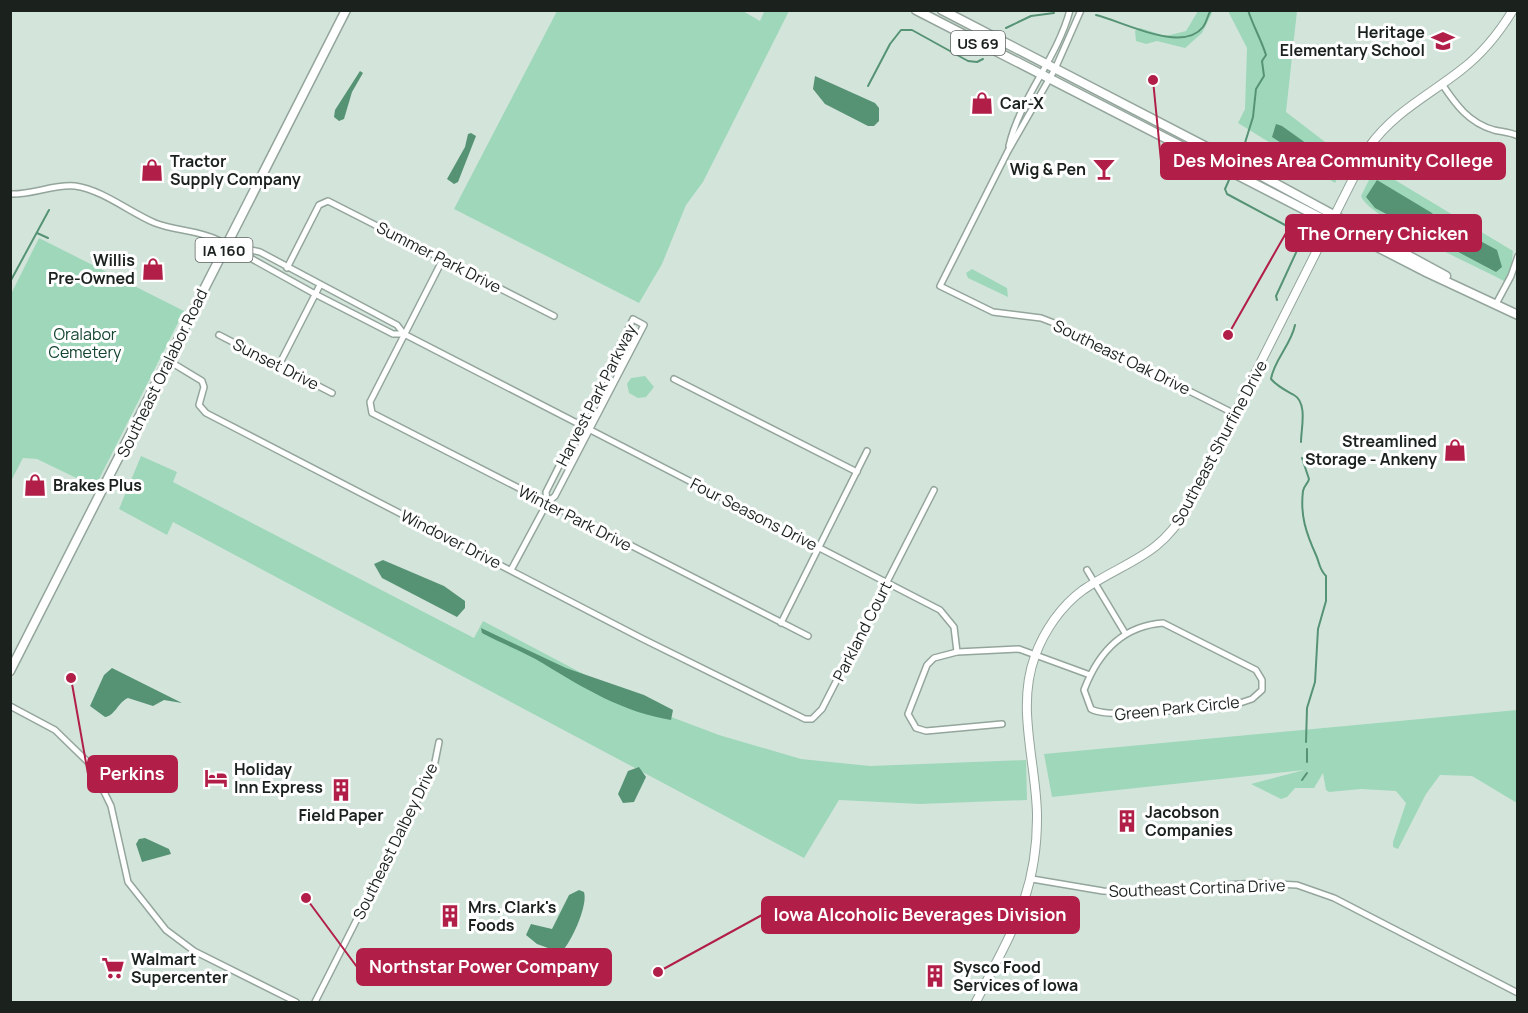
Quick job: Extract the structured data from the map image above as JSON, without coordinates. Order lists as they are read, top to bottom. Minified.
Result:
{"streets":{"main road":["US 69","IA 160","Southeast Oralabor Road"],"street":["Summer Park Drive","Southeast Oak Drive","Sunset Drive","Harvest Park Parkway","Southeast Shurfine Drive","Four Seasons Drive","Winter Park Drive","Windover Drive","Parkland Court","Green Park Circle","Southeast Dalbey Drive","Southeast Cortina Drive"]},"crossings":[["US 69","Southeast Oak Drive"],["US 69","Southeast Shurfine Drive"],["Summer Park Drive","Four Seasons Drive"],["Southeast Oak Drive","Southeast Shurfine Drive"],["Southeast Oralabor Road","Four Seasons Drive"],["Southeast Oralabor Road","Windover Drive"],["Harvest Park Parkway","Four Seasons Drive"],["Harvest Park Parkway","Winter Park Drive"],["Harvest Park Parkway","Windover Drive"],["Southeast Shurfine Drive","Southeast Cortina Drive"],["Four Seasons Drive","Winter Park Drive"],["Four Seasons Drive","Parkland Court"],["Windover Drive","Parkland Court"]],"parks":["Oralabor Cemetery"],"places":{"school or university":["Heritage Elementary School"],"other":["Des Moines Area Community College","The Ornery Chicken","Perkins","Northstar Power Company","Iowa Alcoholic Beverages Division"],"shop":["Car-X","Tractor Supply Company","Willis Pre-Owned","Streamlined Storage - Ankeny","Brakes Plus"],"bar":["Wig & Pen"],"hotel":["Holiday Inn Express"],"building":["Field Paper","Jacobson Companies","Mrs. Clark's Foods","Sysco Food Services of Iowa"],"supermarket":["Walmart Supercenter"]}}
